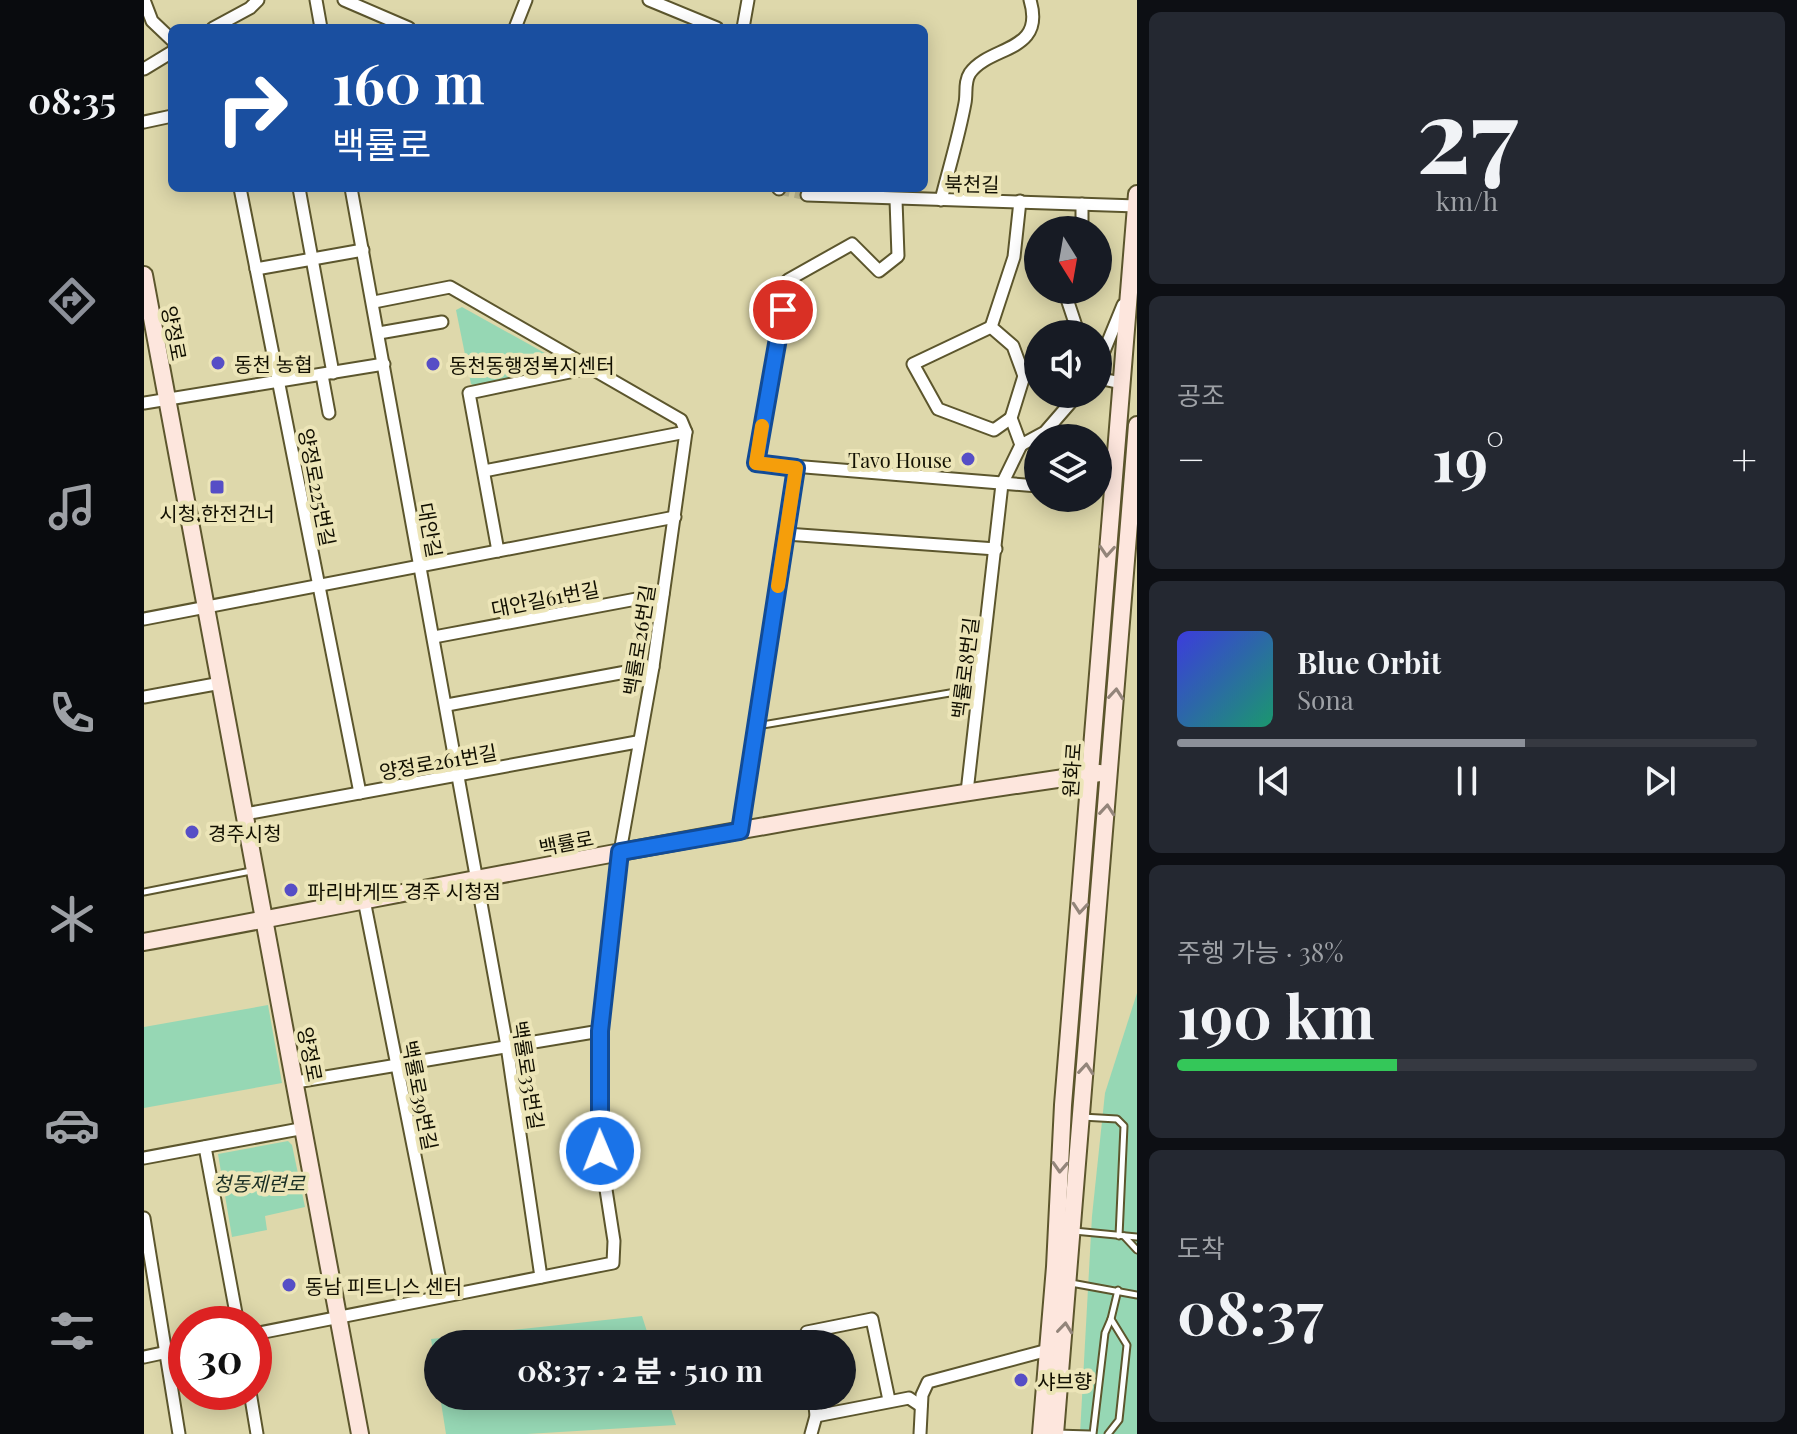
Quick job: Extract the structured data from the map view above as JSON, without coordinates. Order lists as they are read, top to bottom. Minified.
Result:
{"streets":{"main road":["양정로","원화로","백률로"],"street":["북천길","양정로225번길","대안길","대안길61번길","백률로26번길","백률로8번길","양정로261번길","백률로33번길","백률로39번길"]},"crossings":[["북천길","원화로"],["양정로","양정로261번길"],["양정로","백률로"],["양정로225번길","양정로261번길"],["대안길","대안길61번길"],["대안길","양정로261번길"],["대안길","백률로"],["대안길","백률로33번길"],["대안길61번길","백률로26번길"],["백률로26번길","양정로261번길"],["백률로26번길","백률로"],["백률로26번길","백률로33번길"],["백률로8번길","백률로"],["원화로","백률로"],["백률로","백률로33번길"],["백률로","백률로39번길"]],"parks":["청동제련로"],"places":{"other":["동천 농협","동천동행정복지센터","Tavo House","경주시청","파리바게뜨 경주 시청점","동남 피트니스 센터","샤브향"],"transit":["시청.한전건너"]},"north":"bottom","page":{"tabs":"08:35","tile":[["27","km/h"],"공조",["주행 가능 · 38%","190 km"],["도착","08:37"]],"turn":["160 m","백률로"],"heat":["−","19°","+"],"song":["Blue Orbit","Sona"],"limit":"30","trip":"08:37 · 2 분 · 510 m"}}
